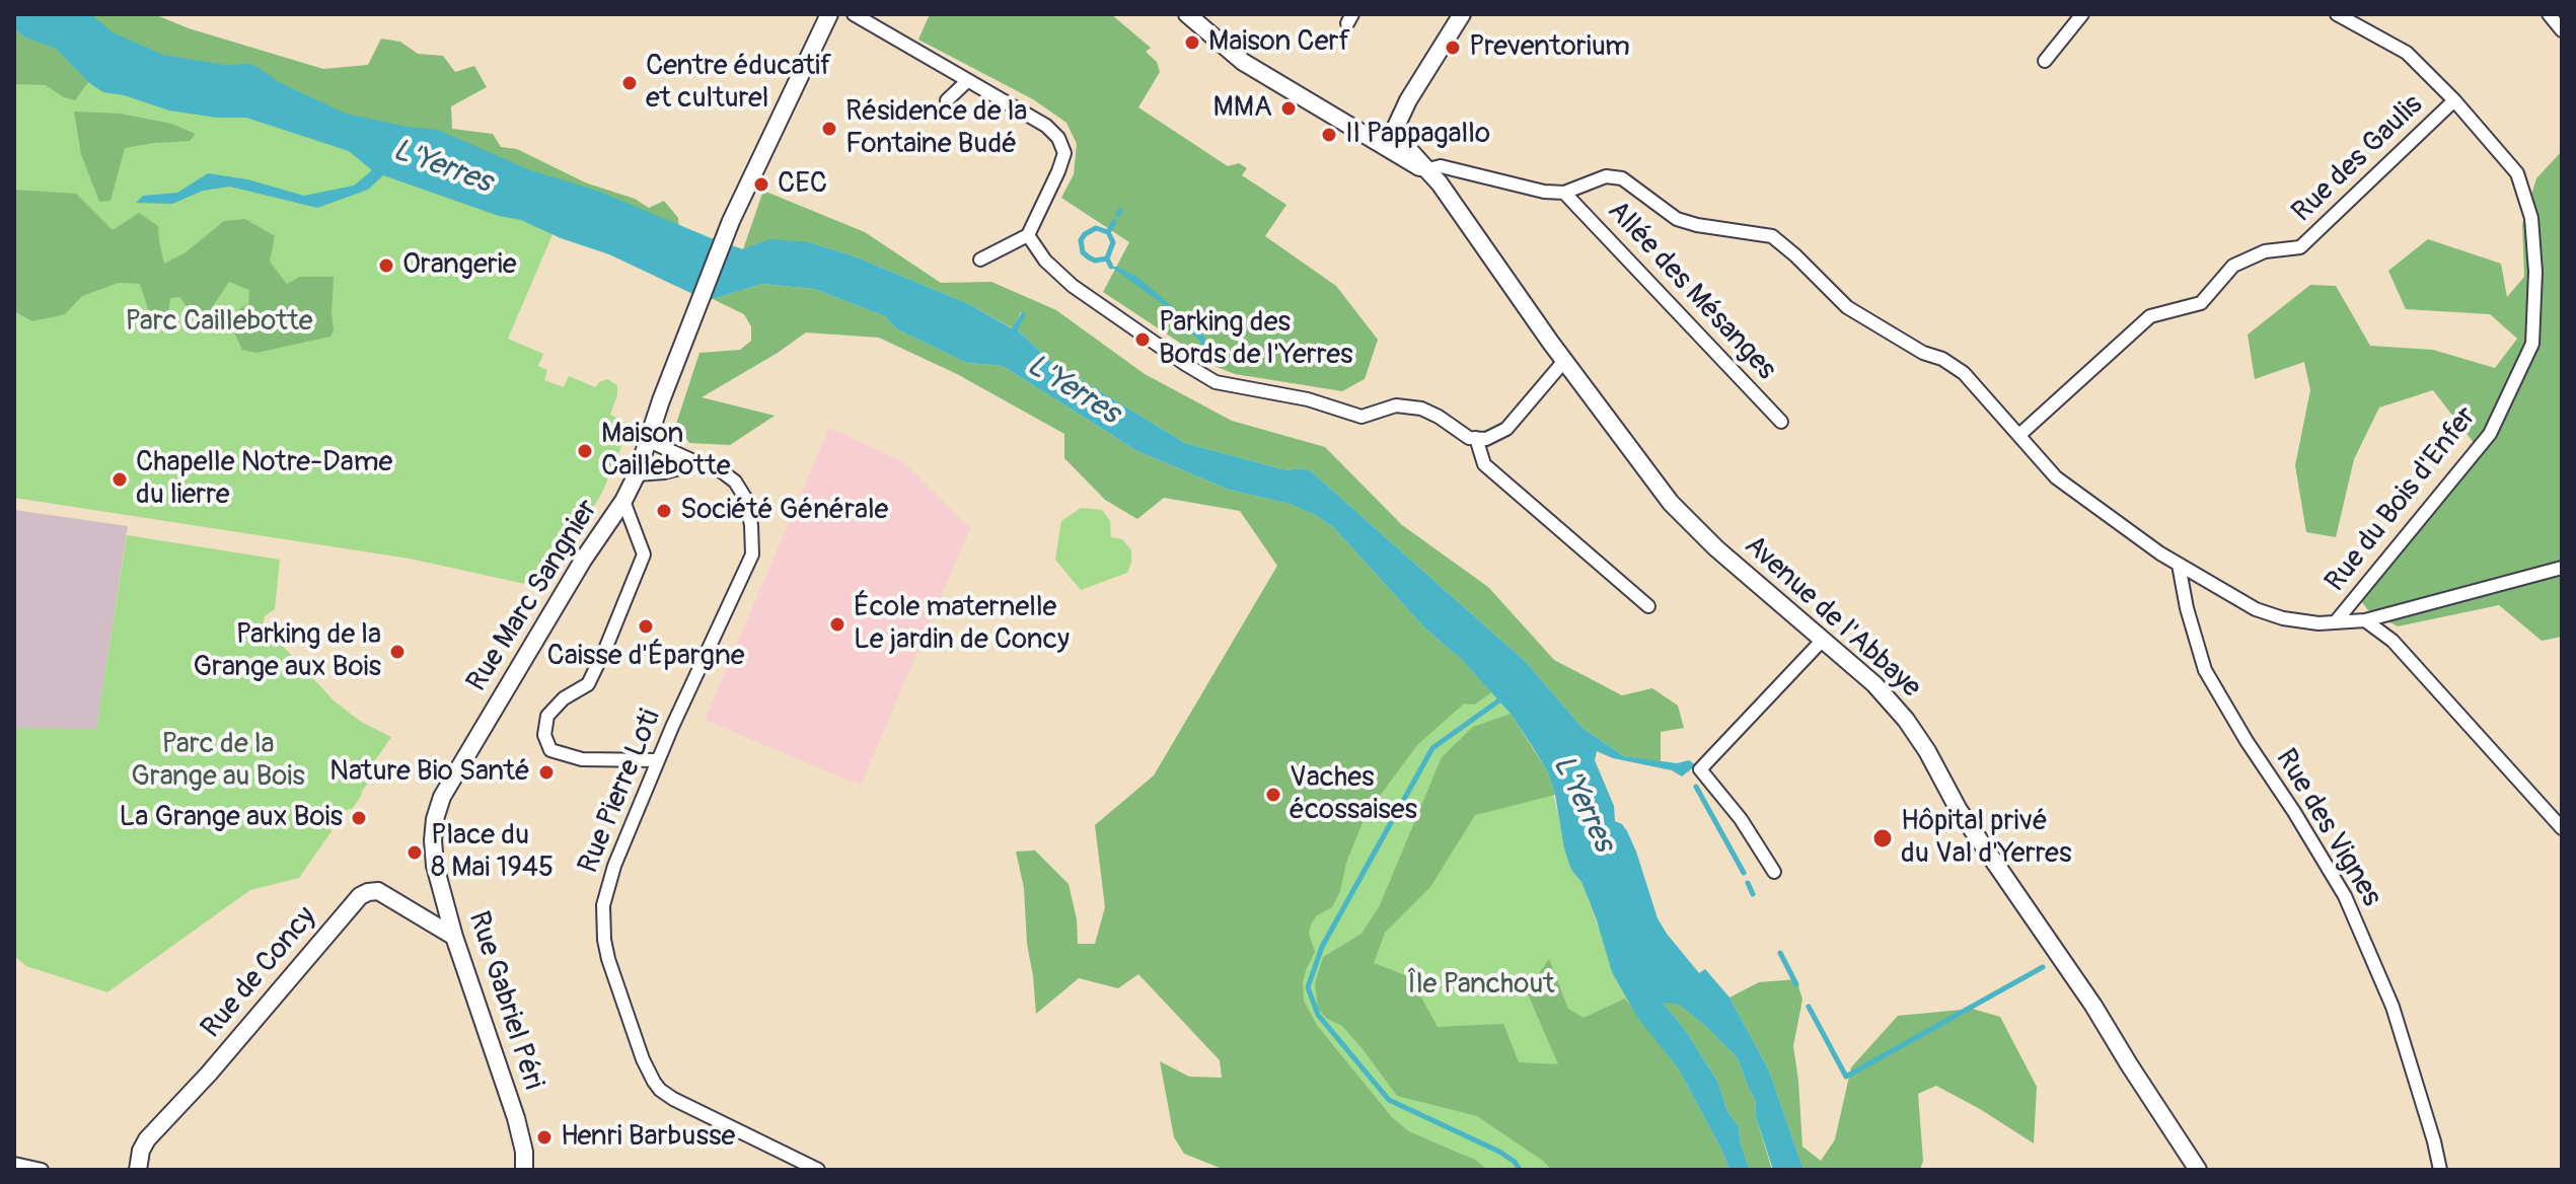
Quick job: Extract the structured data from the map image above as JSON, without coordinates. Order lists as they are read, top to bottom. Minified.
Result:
{"streets":{"street":["Rue des Gaulis","Allée des Mésanges","Rue du Bois d'Enfer","Rue Marc Sangnier","Avenue de l'Abbaye","Rue Pierre Loti","Rue des Vignes","Rue de Concy","Rue Gabriel Péri"]},"crossings":[["Rue des Gaulis","Rue du Bois d'Enfer"],["Rue Marc Sangnier","Rue Pierre Loti"],["Rue Marc Sangnier","Rue Gabriel Péri"],["Rue de Concy","Rue Gabriel Péri"]],"water":["L'Yerres"],"parks":["Parc Caillebotte","Parc de la Grange au Bois","Île Panchout"],"places":["Maison Cerf","Preventorium","Centre éducatif et culturel","MMA","Résidence de la Fontaine Budé","Il Pappagallo","CEC","Orangerie","Parking des Bords de l'Yerres","Maison Caillebotte","Chapelle Notre-Dame du lierre","Société Générale","École maternelle Le jardin de Concy","Caisse d'Épargne","Parking de la Grange aux Bois","Nature Bio Santé","Vaches écossaises","La Grange aux Bois","Hôpital privé du Val d'Yerres","Place du 8 Mai 1945","Henri Barbusse"]}
